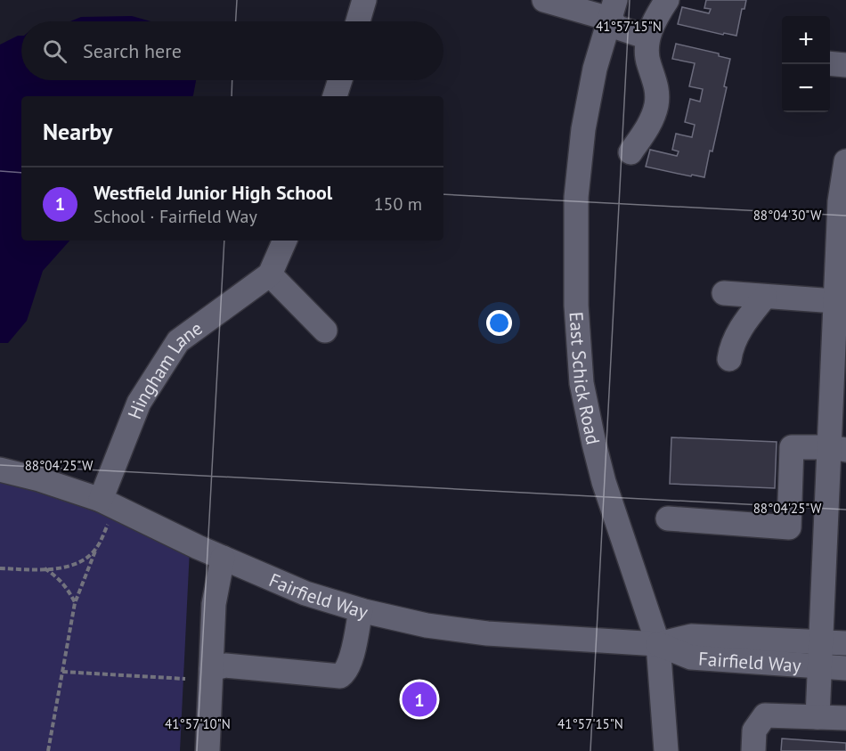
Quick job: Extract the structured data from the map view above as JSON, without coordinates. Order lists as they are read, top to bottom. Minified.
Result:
{"streets":{"street":["Hingham Lane","East Schick Road","Fairfield Way"]},"crossings":[["Hingham Lane","Fairfield Way"],["East Schick Road","Fairfield Way"]],"page":{"map_buttons":["+","−"],"search":"Search here","heading":"Nearby","list":[{"mark":"1","name":"Westfield Junior High School","note":"School · Fairfield Way","value":"150 m"}],"pins":"1"},"coordinates":["41°57'15\"N","88°04'30\"W","88°04'25\"W","41°57'10\"N"]}
